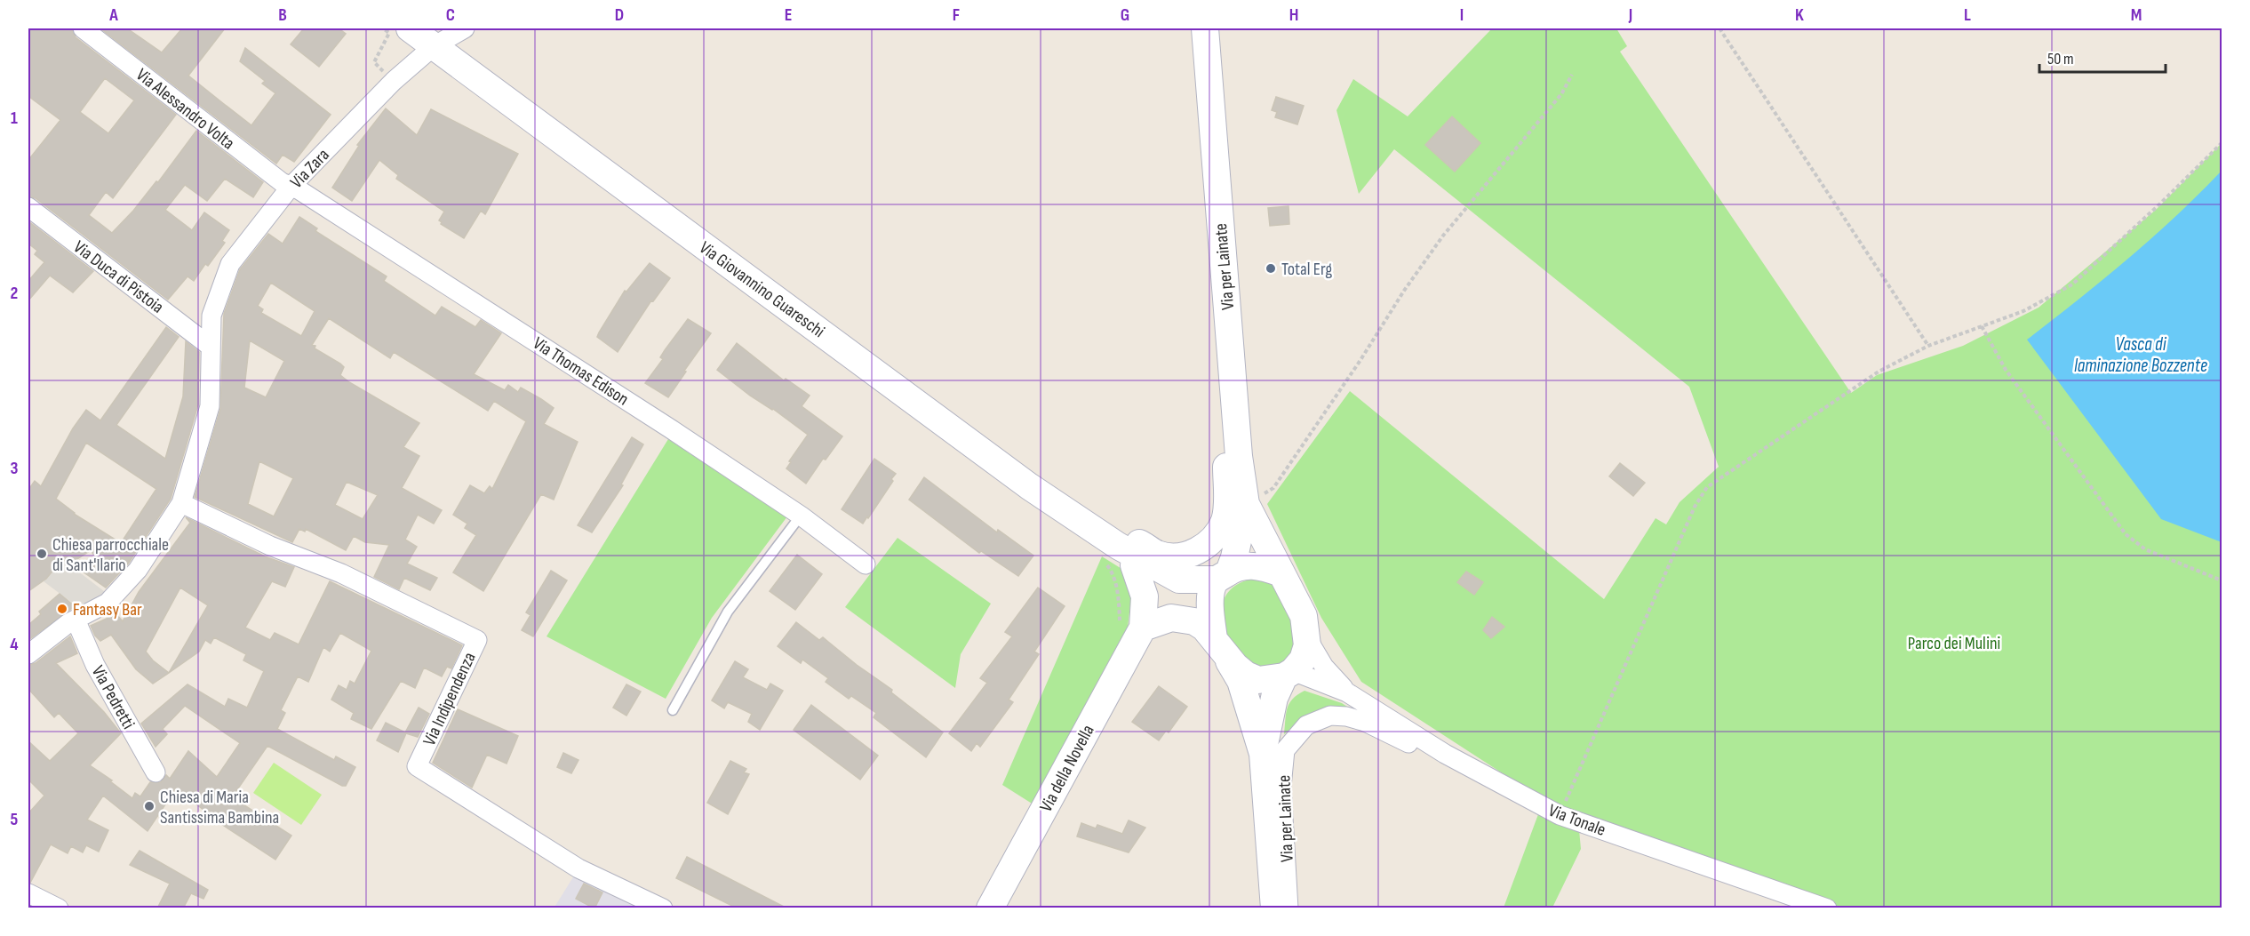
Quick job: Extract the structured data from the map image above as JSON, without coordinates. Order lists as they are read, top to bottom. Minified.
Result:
{"streets":{"street":["Via Alessandro Volta","Via Zara","Via per Lainate","Via Duca di Pistoia","Via Giovannino Guareschi","Via Thomas Edison","Via Pedretti","Via Indipendenza","Via della Novella","Via Tonale"]},"crossings":[["Via Alessandro Volta","Via Zara"],["Via Alessandro Volta","Via Thomas Edison"],["Via Zara","Via Duca di Pistoia"],["Via Zara","Via Giovannino Guareschi"],["Via Zara","Via Thomas Edison"],["Via Zara","Via Pedretti"],["Via Zara","Via Indipendenza"],["Via per Lainate","Via Giovannino Guareschi"],["Via per Lainate","Via della Novella"],["Via per Lainate","Via Tonale"],["Via Giovannino Guareschi","Via della Novella"]],"water":["Vasca di laminazione Bozzente"],"parks":["Parco dei Mulini"],"places":["Total Erg","Chiesa parrocchiale di Sant'Ilario","Fantasy Bar","Chiesa di Maria Santissima Bambina"],"scale_bar":"50 m","grid":{"columns":["A","B","C","D","E","F","G","H","I","J","K","L","M"],"rows":["1","2","3","4","5"]}}
